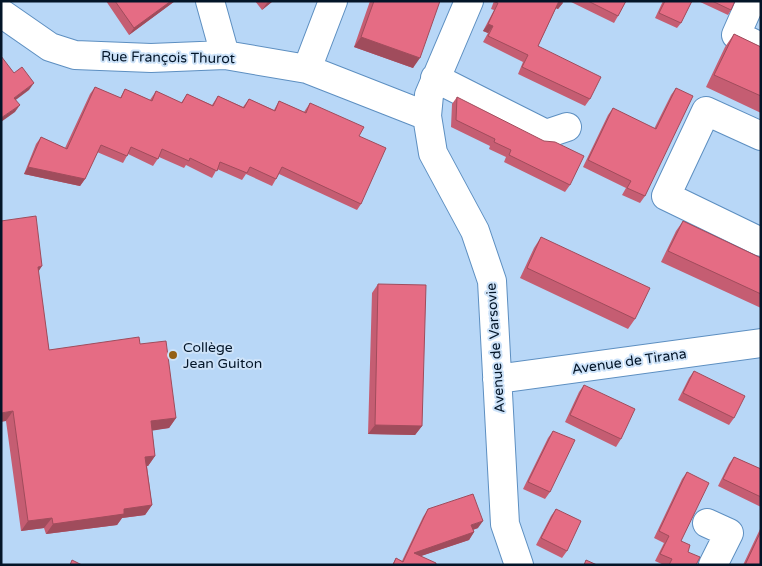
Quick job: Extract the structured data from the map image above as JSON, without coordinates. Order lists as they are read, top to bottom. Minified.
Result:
{"streets":{"street":["Rue François Thurot","Avenue de Varsovie","Avenue de Tirana"]},"crossings":[["Rue François Thurot","Avenue de Varsovie"],["Avenue de Varsovie","Avenue de Tirana"]],"places":["Collège Jean Guiton"]}
